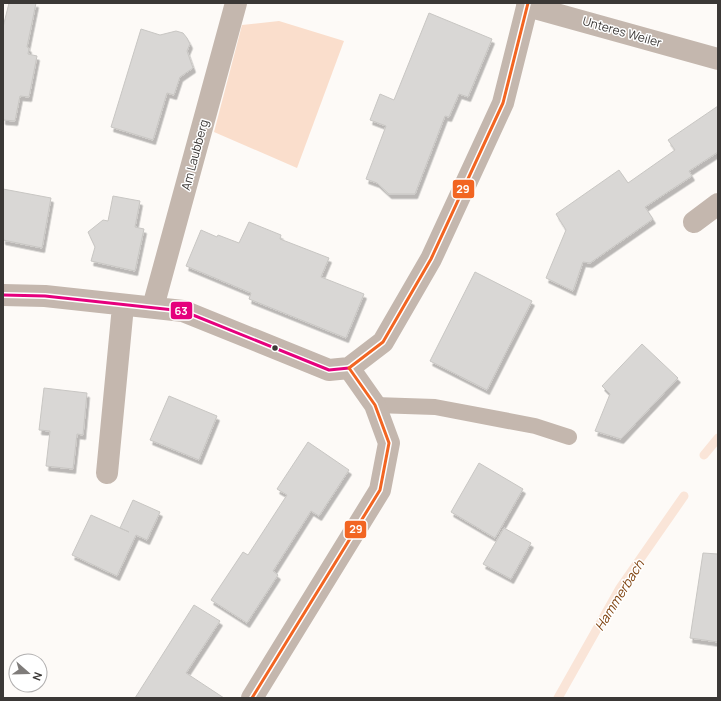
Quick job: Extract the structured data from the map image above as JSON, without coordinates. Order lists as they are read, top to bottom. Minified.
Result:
{"streets":{"street":["Unteres Weiler","Am Laubberg"]},"water":["Hammerbach"],"lines":["transit line 29","transit line 63"],"north":"right"}
